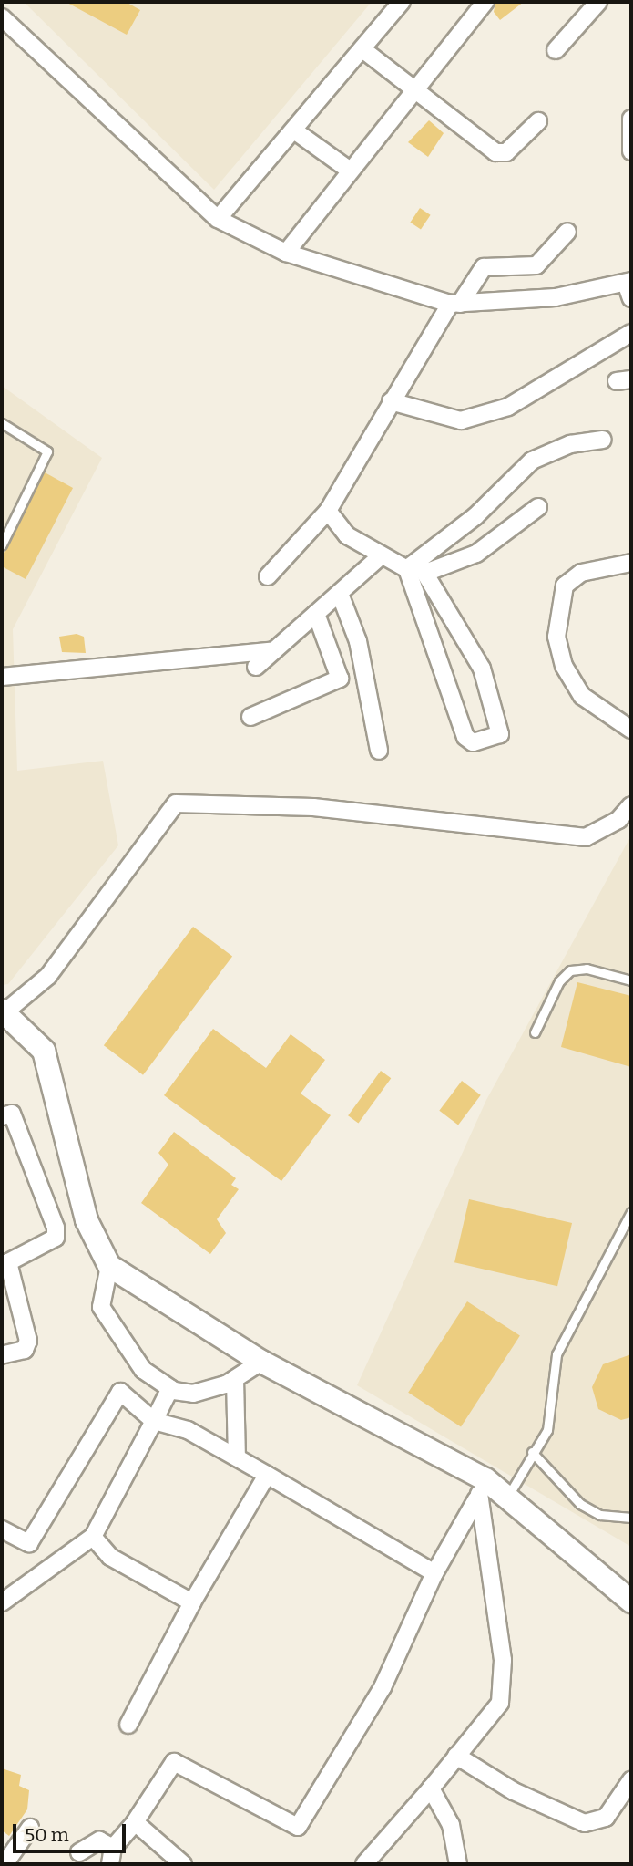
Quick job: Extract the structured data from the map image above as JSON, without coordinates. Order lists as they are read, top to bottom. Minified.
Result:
{"scale_bar":"50 m"}
